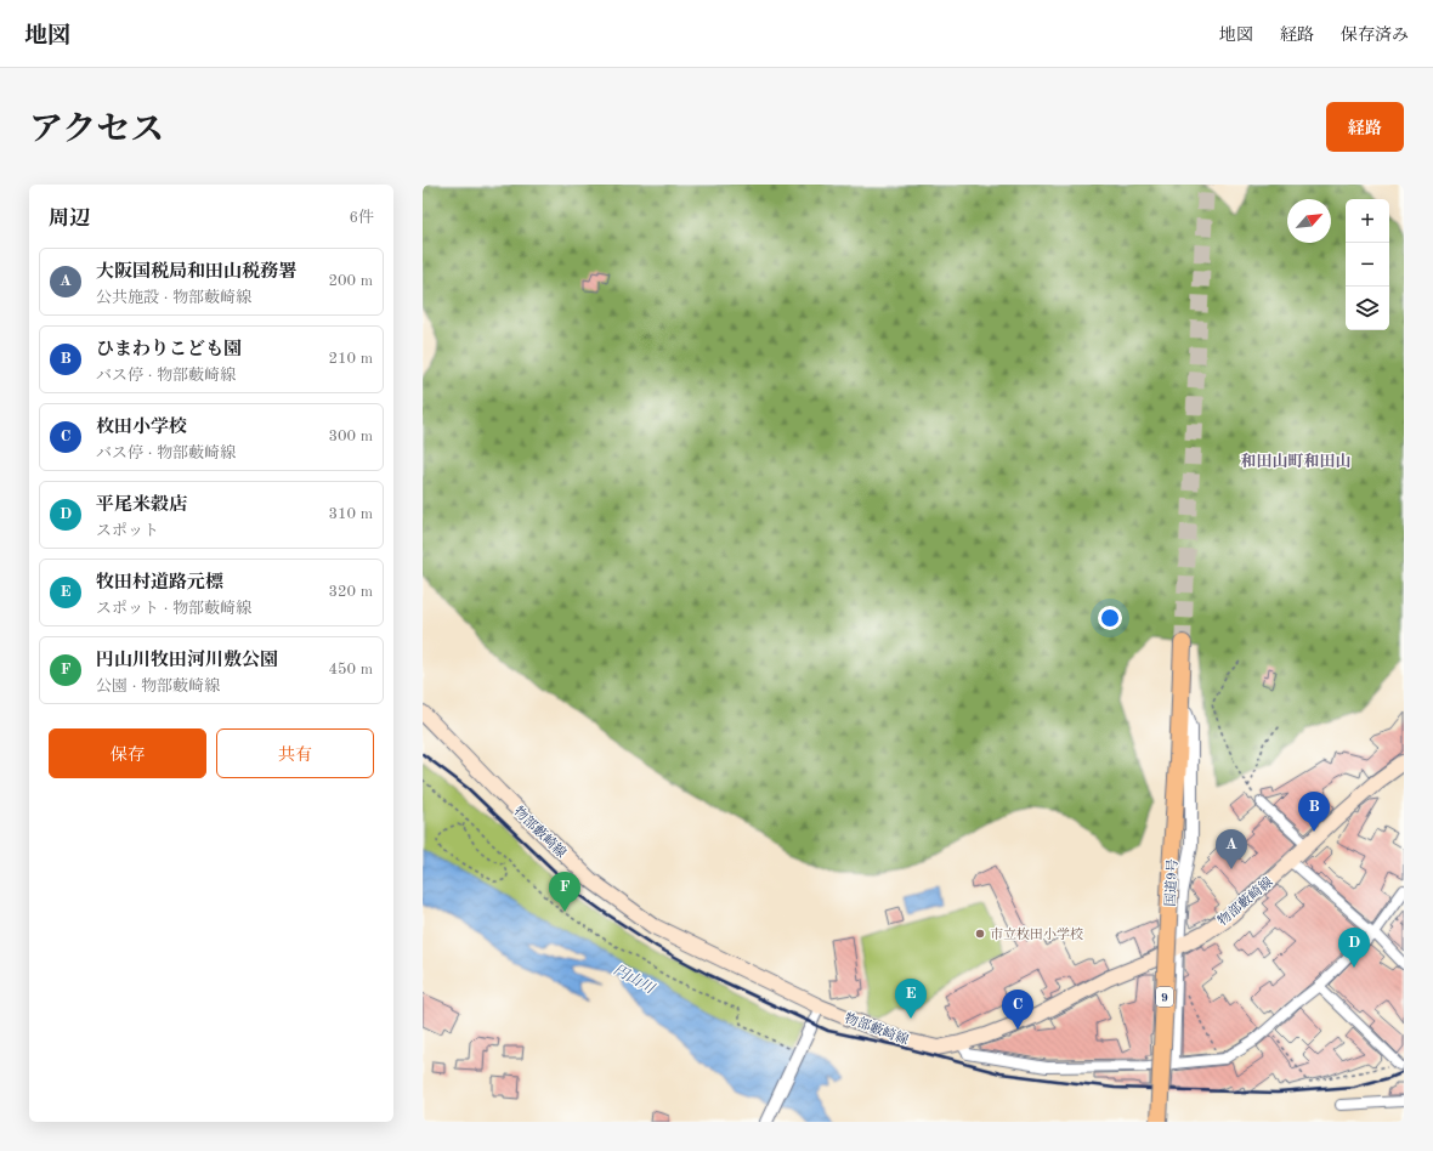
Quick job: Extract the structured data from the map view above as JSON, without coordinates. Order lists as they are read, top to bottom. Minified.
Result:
{"streets":{"highway":["国道9号","9"],"main road":["物部藪崎線"]},"districts":["和田山町和田山"],"water":["円山川"],"places":["市立枚田小学校"],"north":"top right","page":{"header":"地図","nav":["地図","経路","保存済み"],"title":"アクセス","buttons":["経路",["保存","共有"]],"heading":["周辺","6件"],"map_buttons":["+","−"],"list":[{"mark":"A","name":"大阪国税局和田山税務署","note":"公共施設 · 物部藪崎線","value":"200 m"},{"mark":"B","name":"ひまわりこども園","note":"バス停 · 物部藪崎線","value":"210 m"},{"mark":"C","name":"枚田小学校","note":"バス停 · 物部藪崎線","value":"300 m"},{"mark":"D","name":"平尾米穀店","note":"スポット","value":"310 m"},{"mark":"E","name":"牧田村道路元標","note":"スポット · 物部藪崎線","value":"320 m"},{"mark":"F","name":"円山川牧田河川敷公園","note":"公園 · 物部藪崎線","value":"450 m"}],"pins":["B","A","F","D","E","C"]}}
